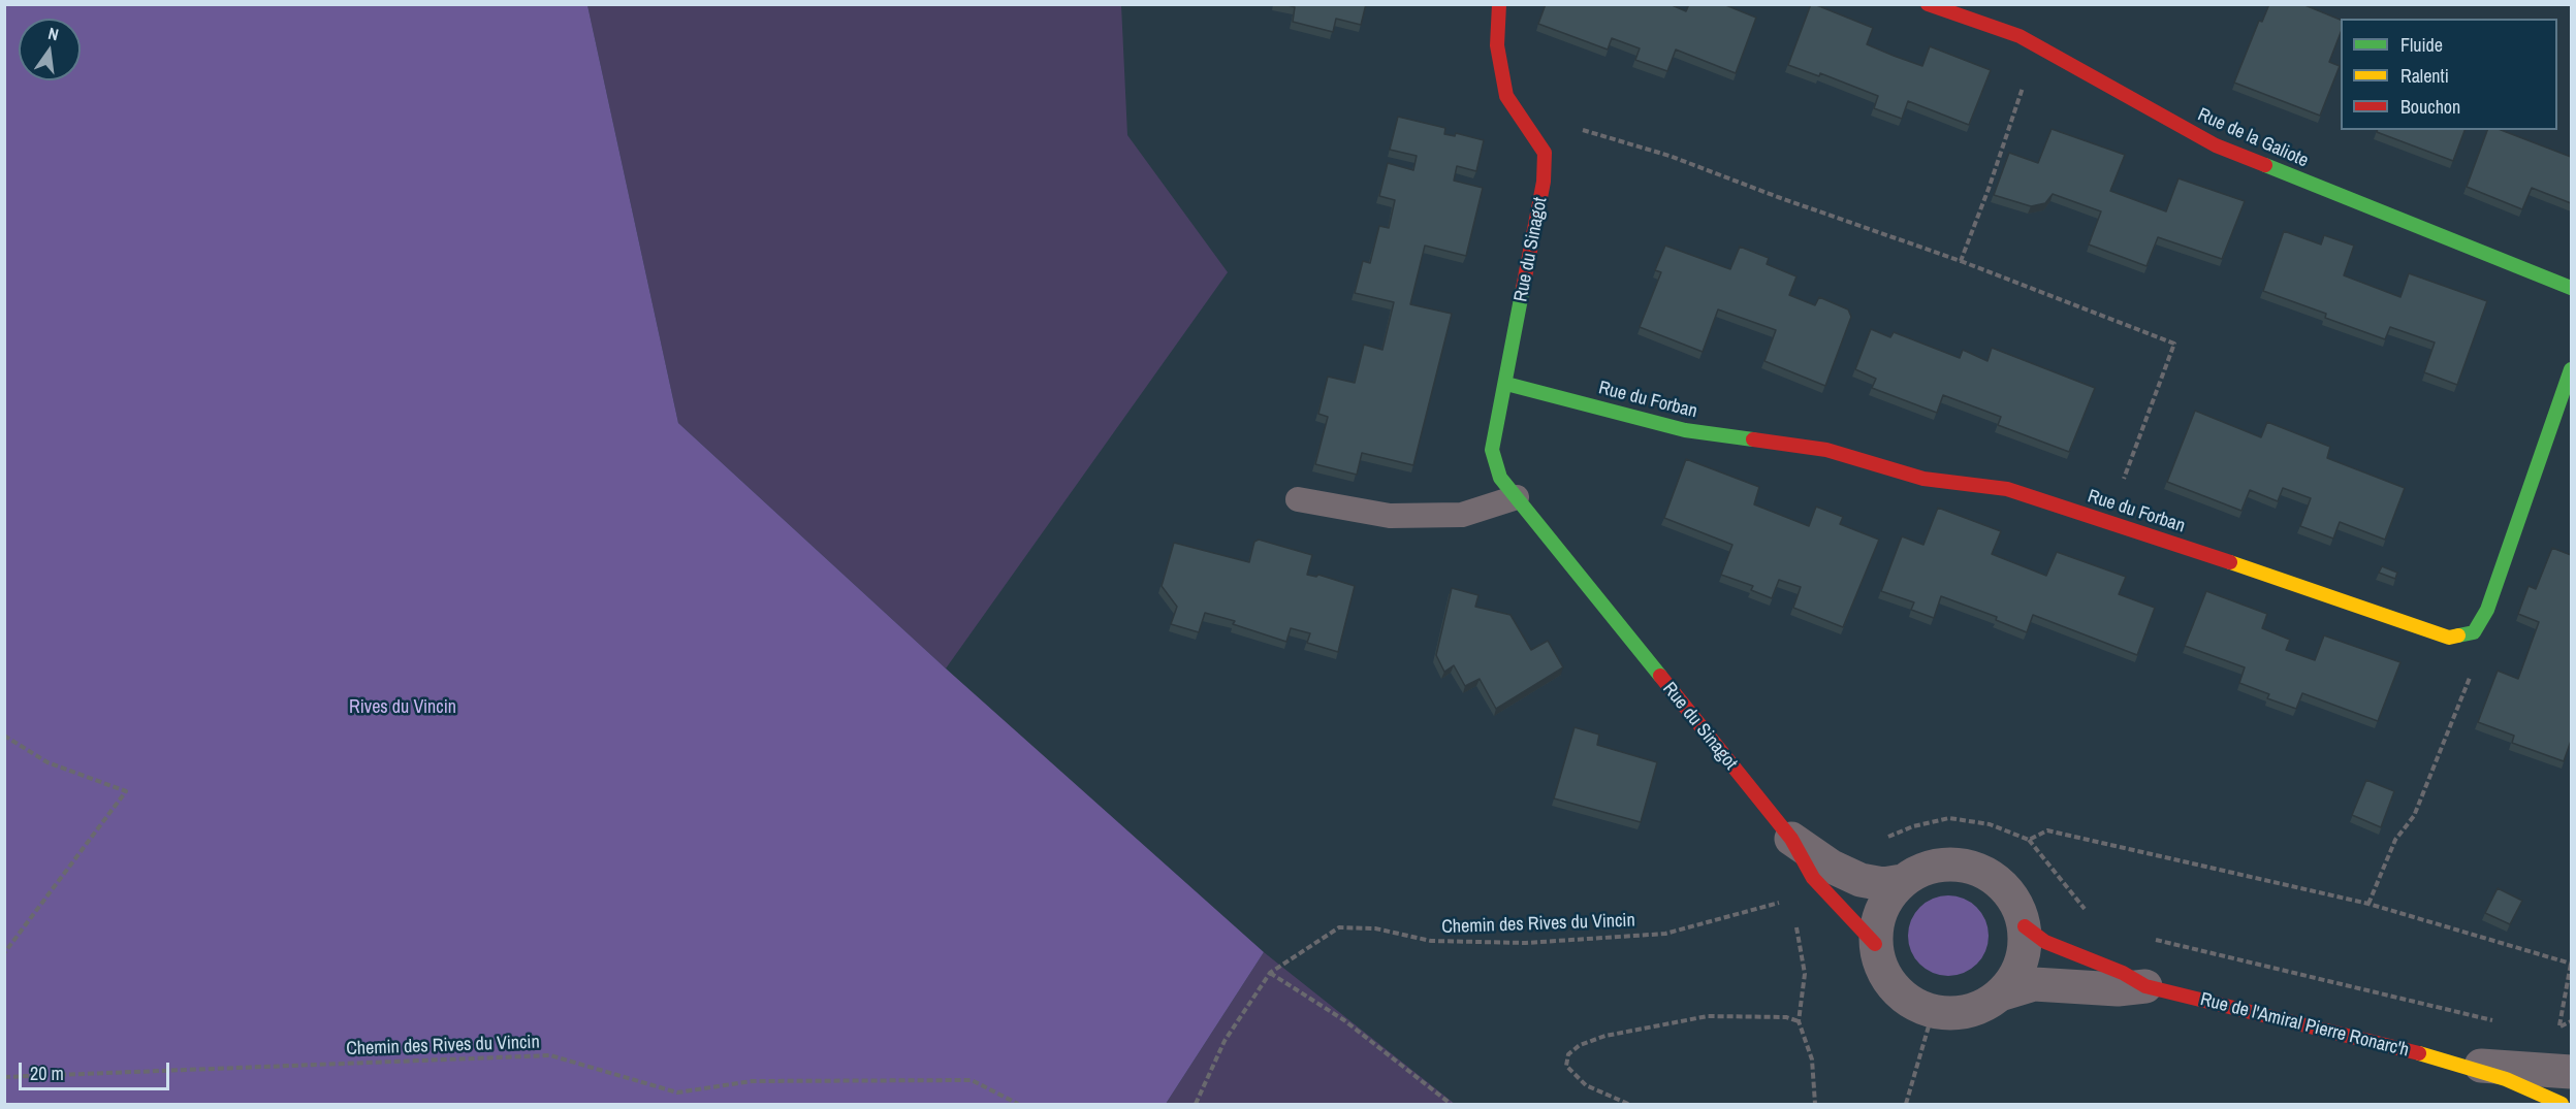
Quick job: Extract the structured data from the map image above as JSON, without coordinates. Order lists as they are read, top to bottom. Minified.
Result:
{"streets":{"street":["Rue de la Galiote","Rue du Sinagot","Rue du Forban","Rue de l'Amiral Pierre Ronarc'h"],"path":["Chemin des Rives du Vincin"]},"crossings":[["Rue du Sinagot","Rue du Forban"],["Rue du Sinagot","Chemin des Rives du Vincin"],["Rue du Sinagot","Rue de l'Amiral Pierre Ronarc'h"]],"parks":["Rives du Vincin"],"legend":["Fluide","Ralenti","Bouchon"],"scale_bar":"20 m","north":"top"}
